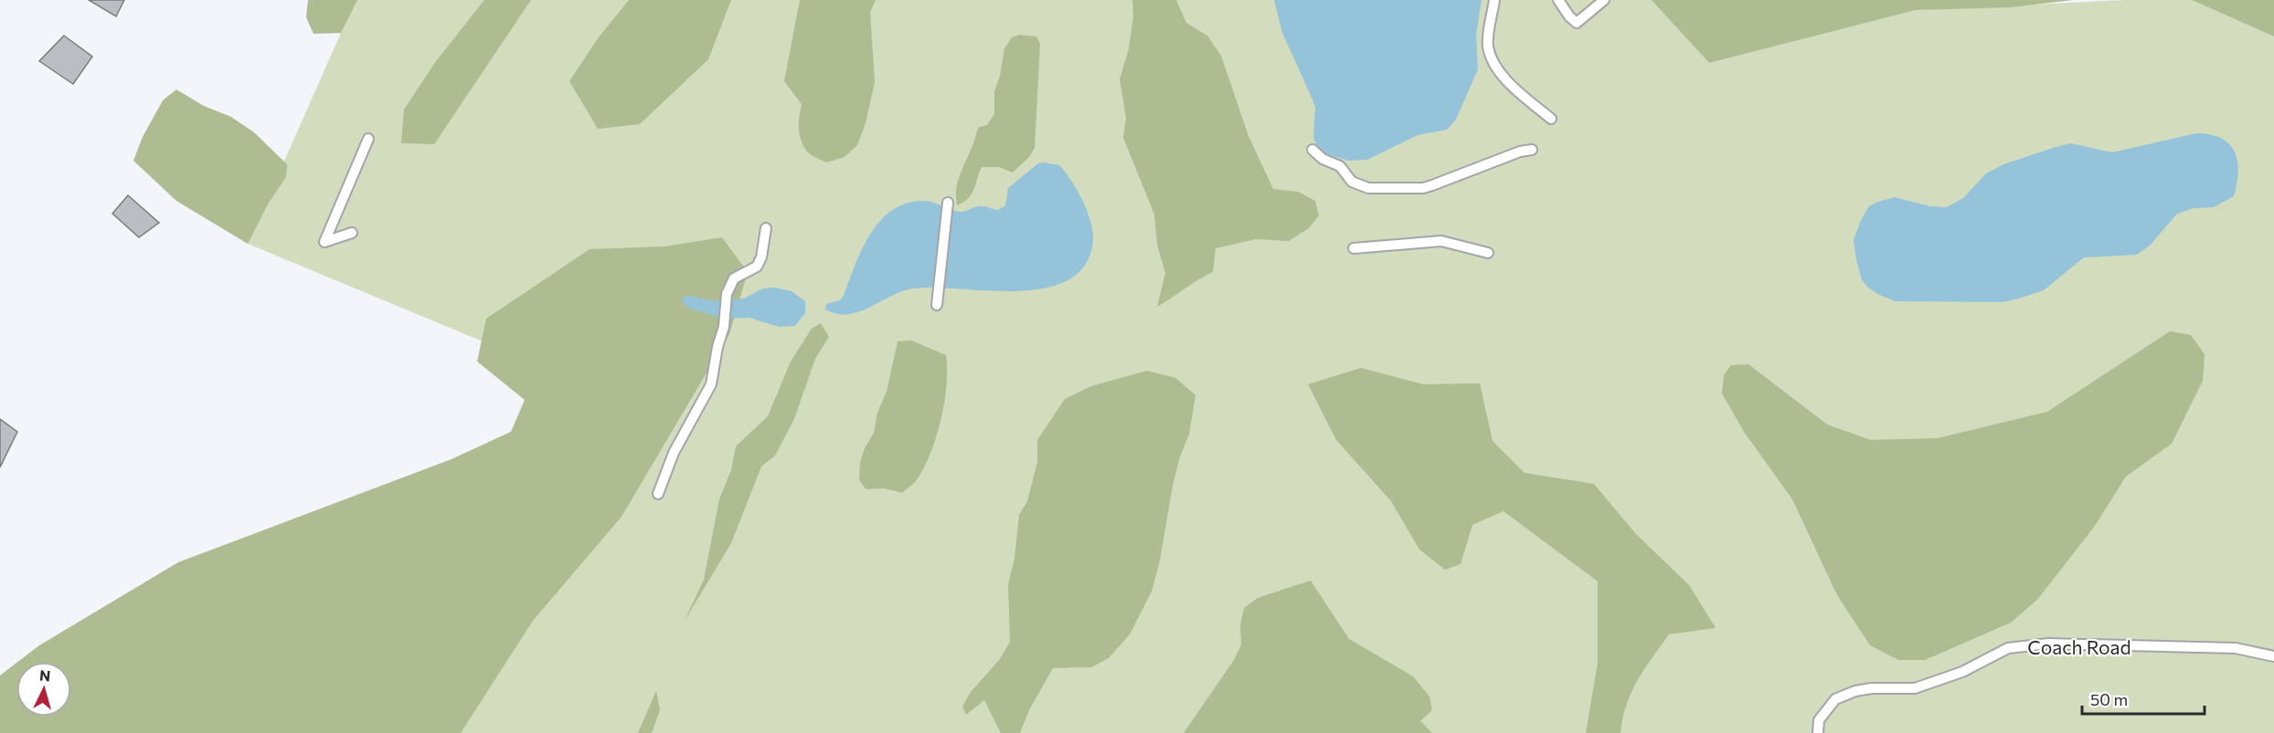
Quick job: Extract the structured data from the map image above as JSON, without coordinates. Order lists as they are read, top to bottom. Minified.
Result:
{"streets":{"lane":["Coach Road"]},"scale_bar":"50 m","north":"top"}
